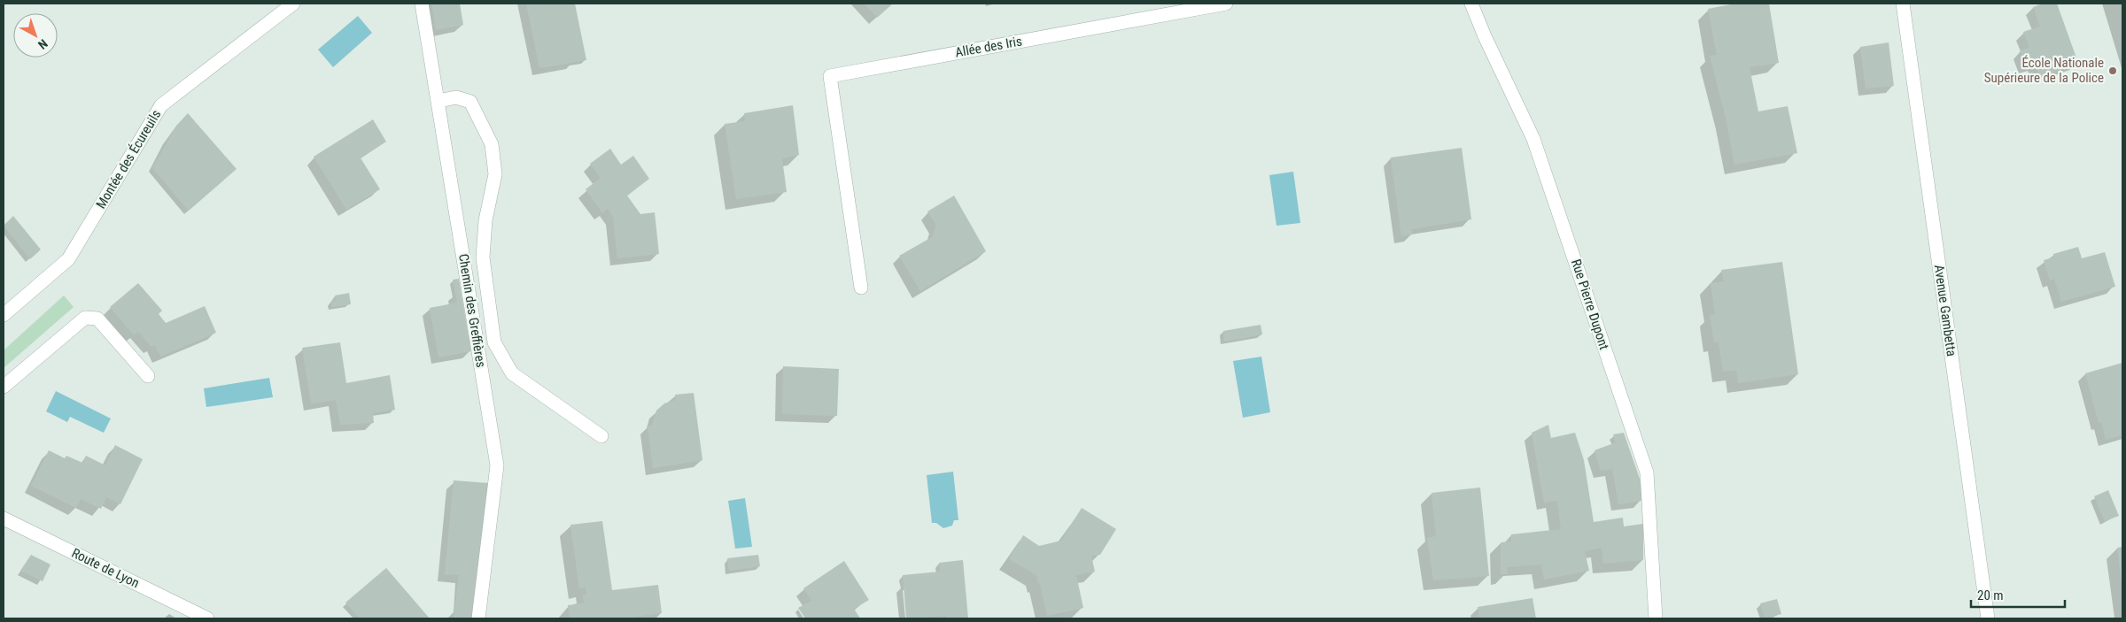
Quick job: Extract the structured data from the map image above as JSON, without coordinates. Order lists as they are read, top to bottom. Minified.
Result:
{"streets":{"street":["Allée des Iris","Montée des Écureuils","Rue Pierre Dupont","Chemin des Greffières","Avenue Gambetta","Route de Lyon"]},"places":["École Nationale Supérieure de la Police"],"scale_bar":"20 m","north":"bottom right"}
